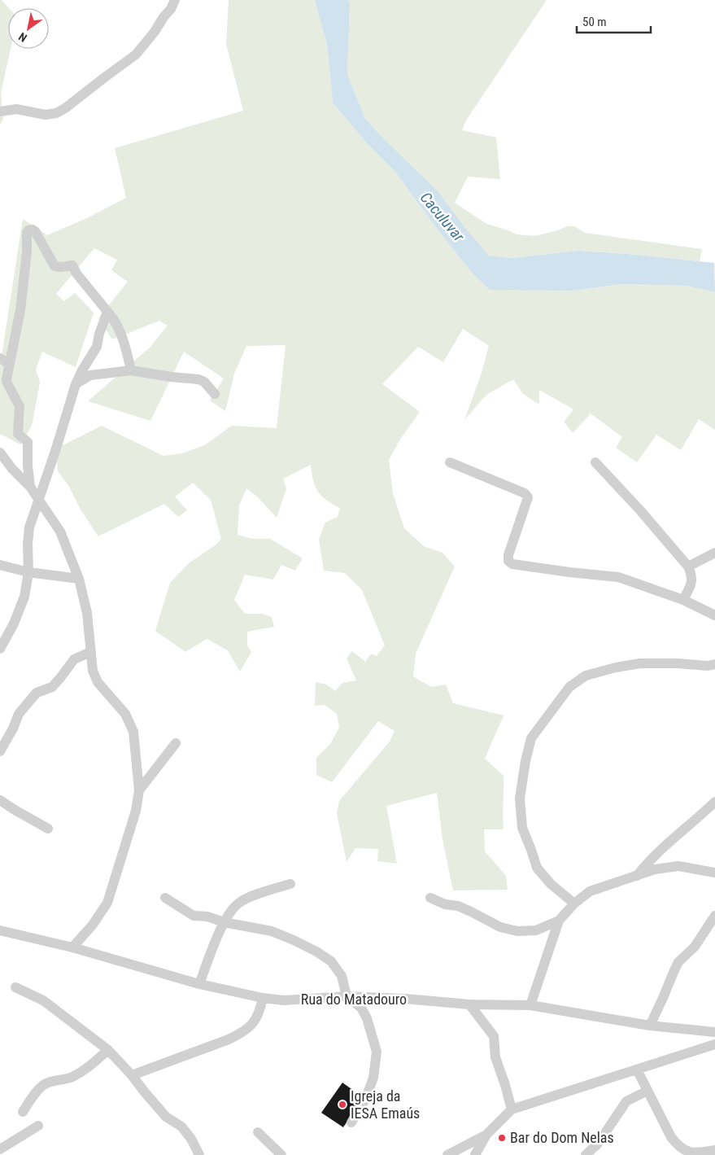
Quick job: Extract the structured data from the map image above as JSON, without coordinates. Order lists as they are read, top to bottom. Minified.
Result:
{"streets":{"street":["Rua do Matadouro"]},"water":["Caculuvar"],"places":["Igreja da IESA Emaús","Bar do Dom Nelas"],"scale_bar":"50 m","north":"bottom left"}
